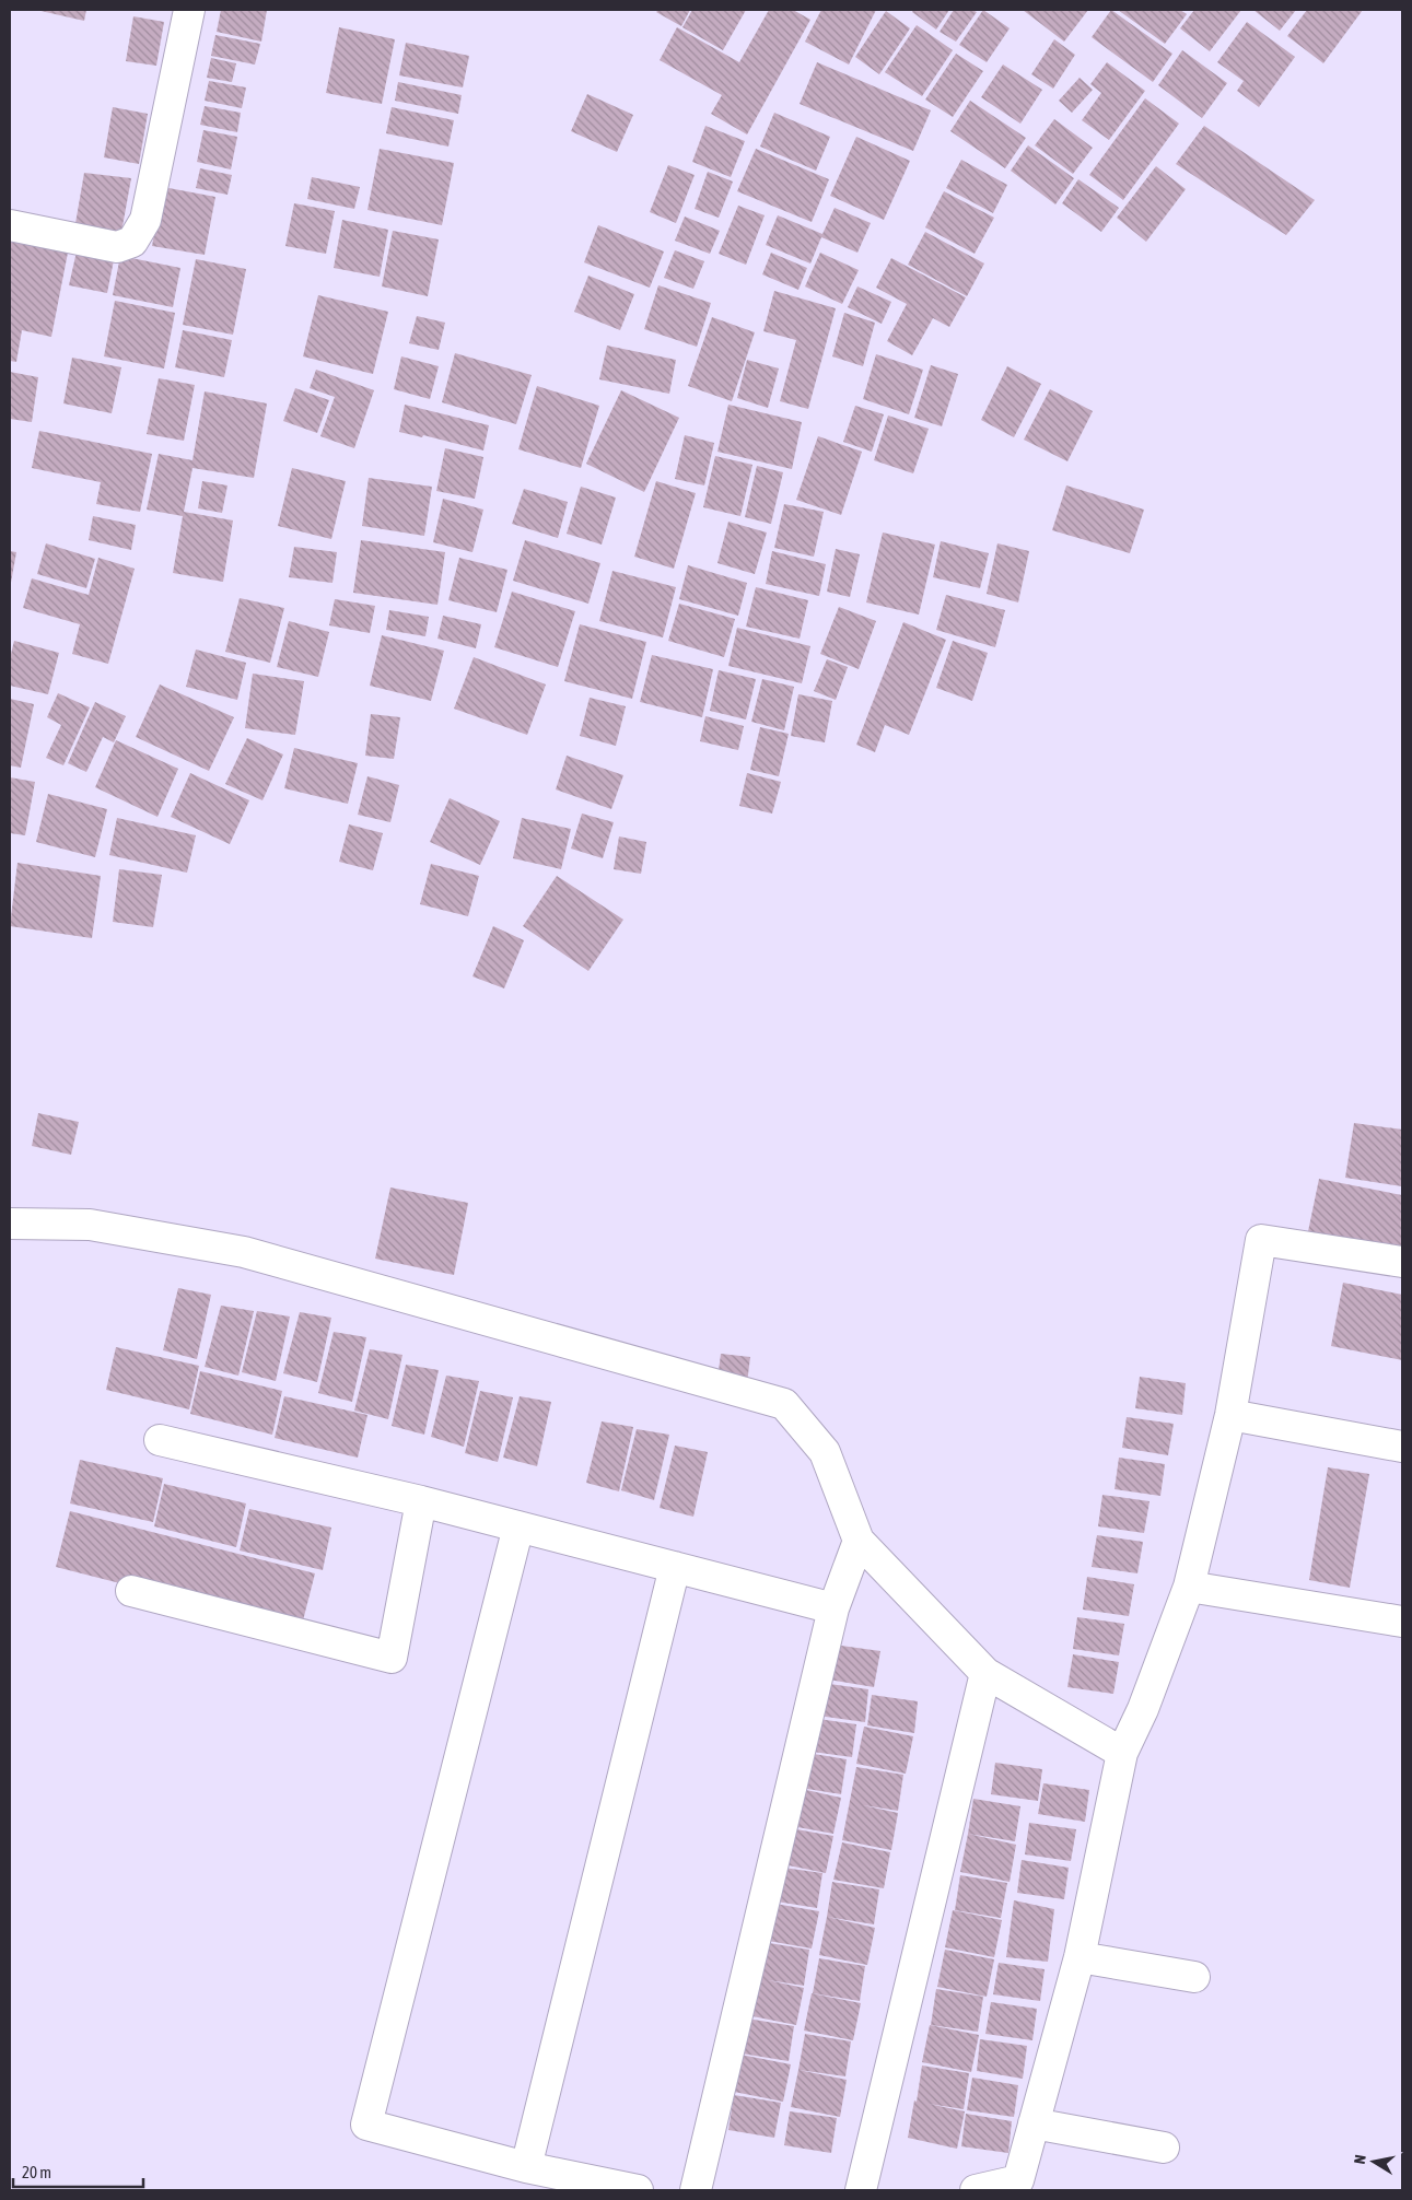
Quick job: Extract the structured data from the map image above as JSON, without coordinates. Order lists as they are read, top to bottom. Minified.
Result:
{"scale_bar":"20 m","north":"left"}
